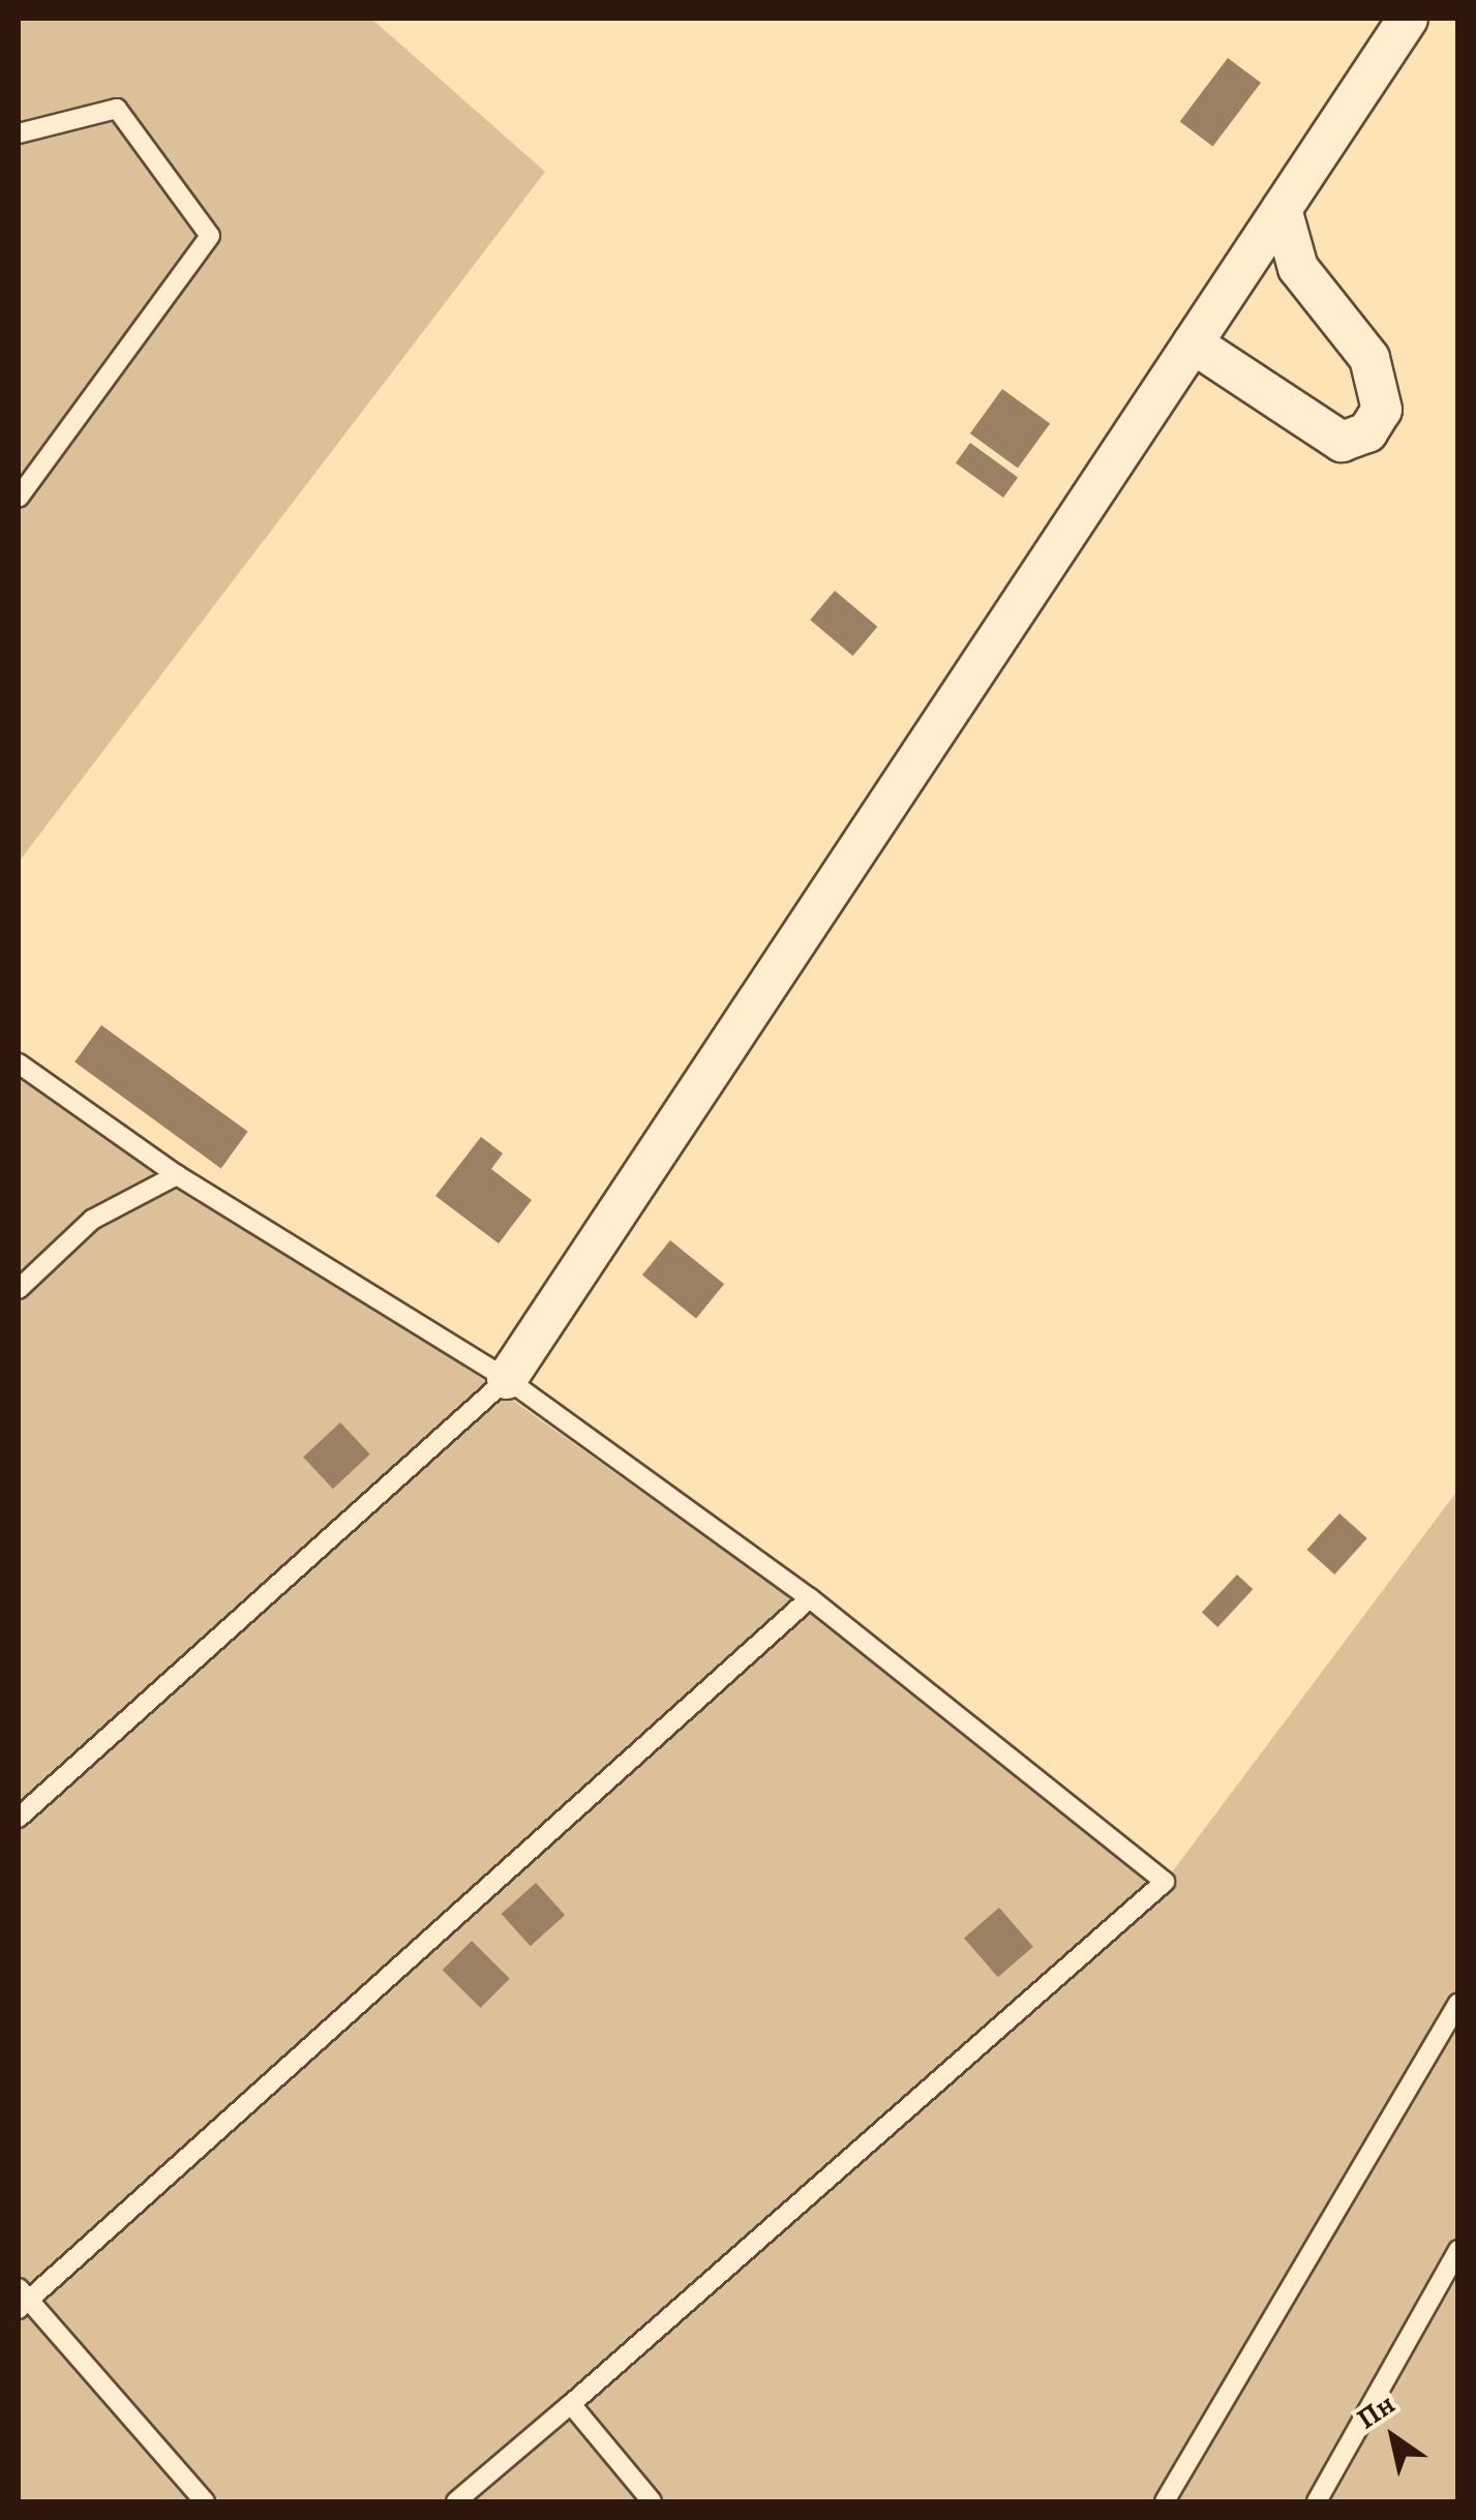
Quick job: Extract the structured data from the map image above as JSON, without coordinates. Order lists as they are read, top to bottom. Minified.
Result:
{"north":"top left"}
